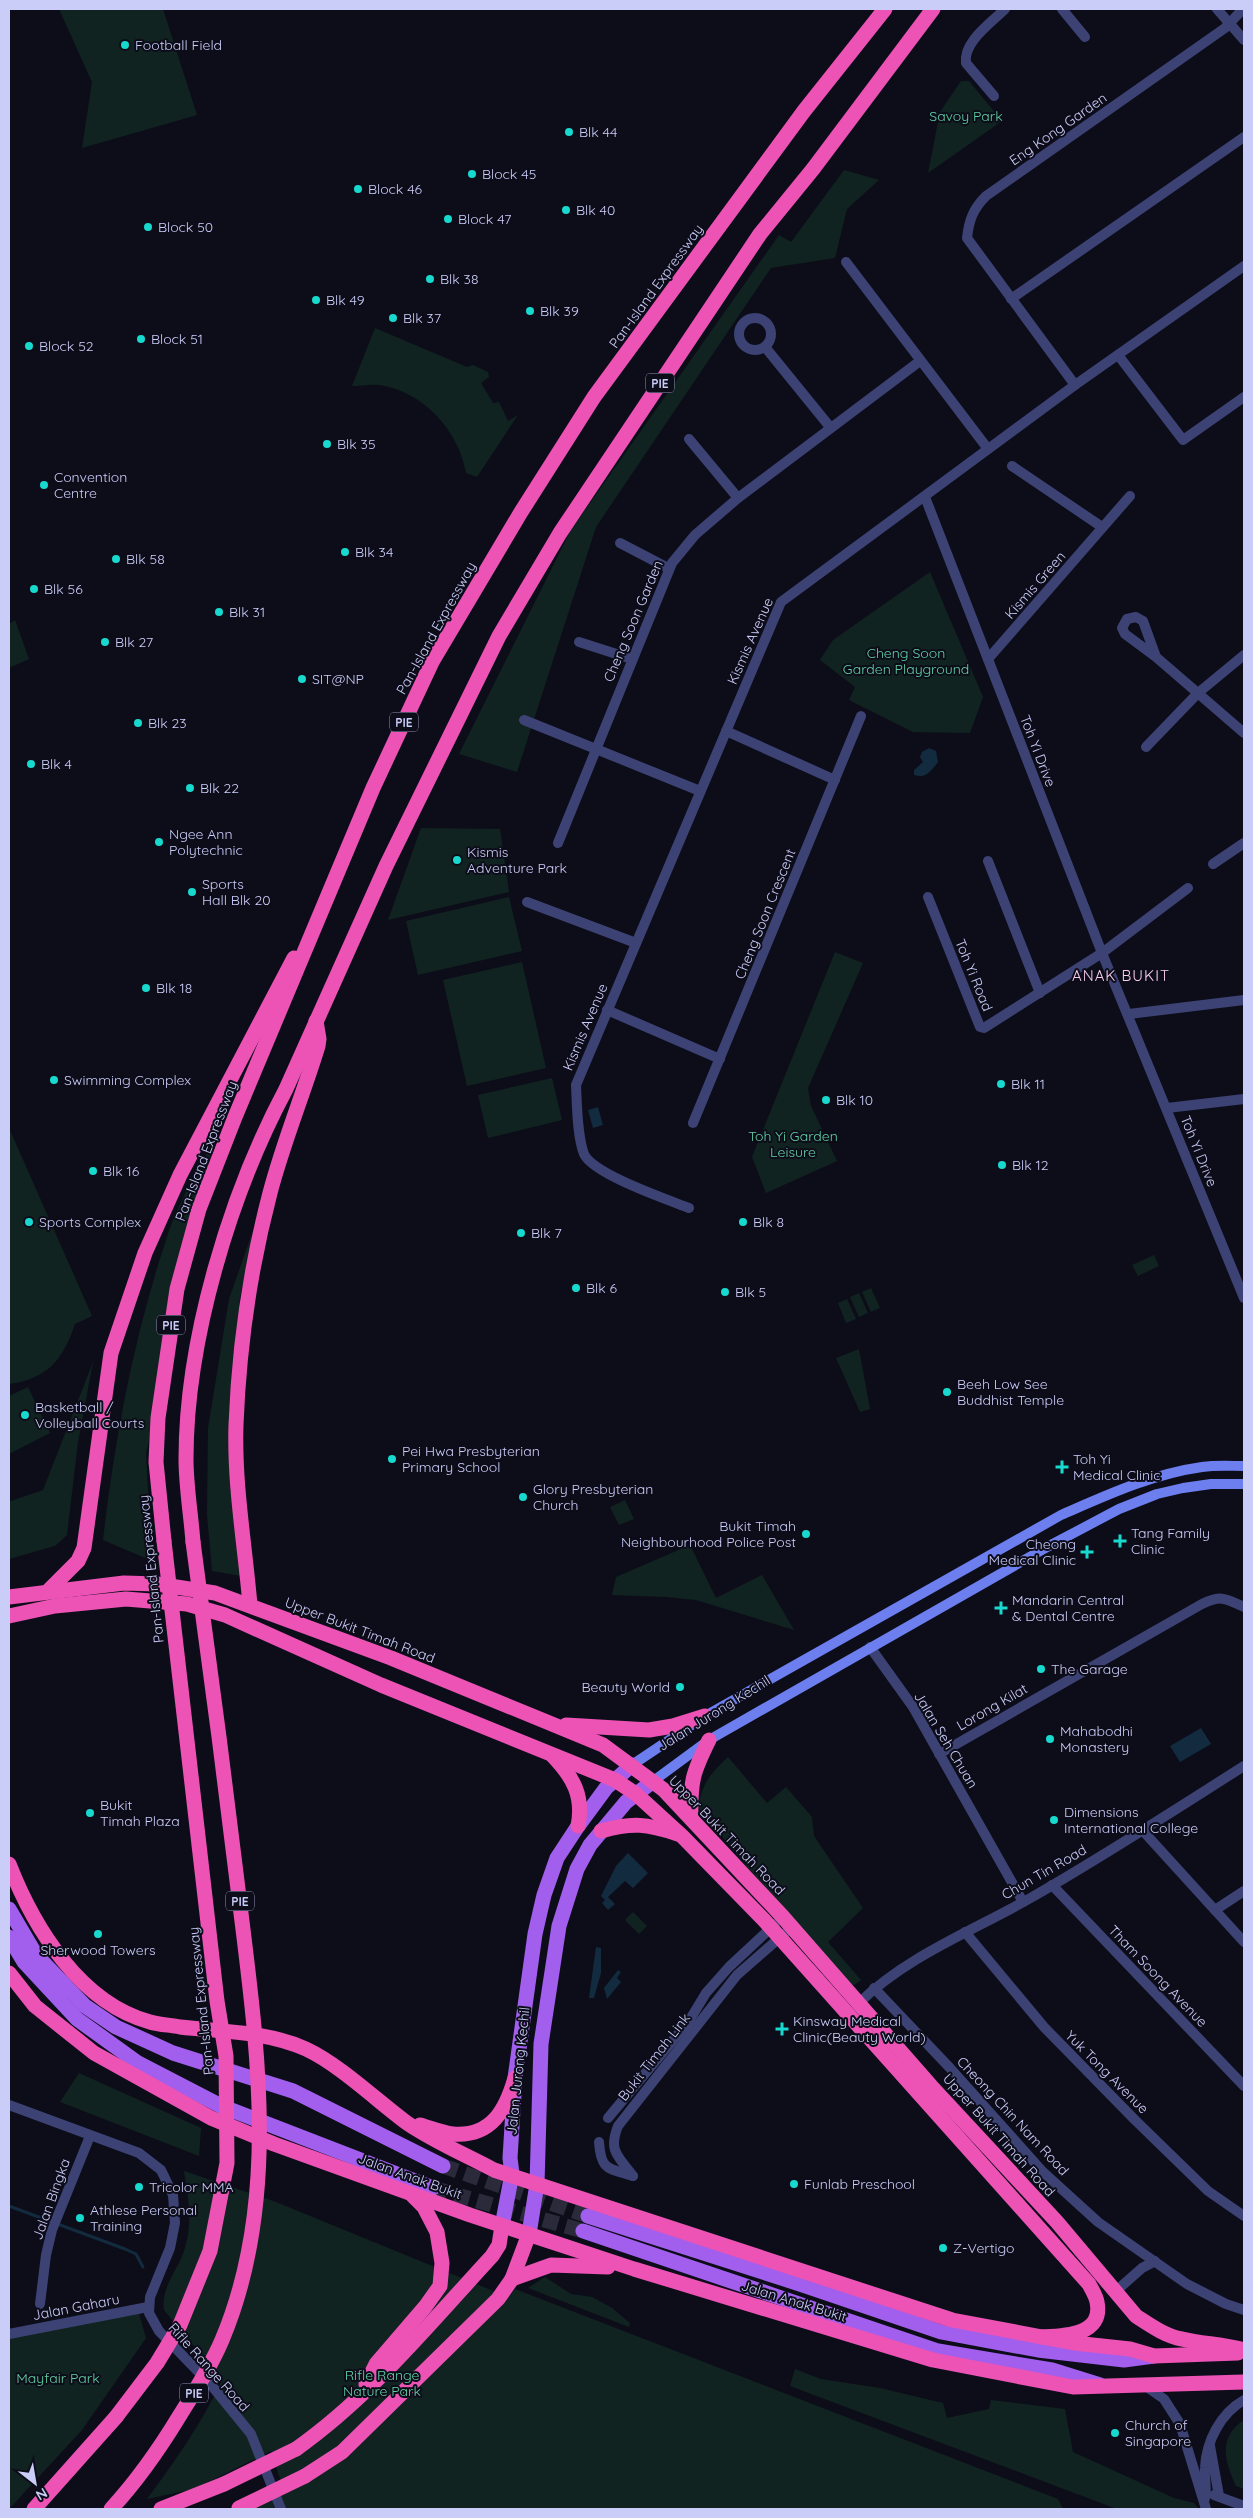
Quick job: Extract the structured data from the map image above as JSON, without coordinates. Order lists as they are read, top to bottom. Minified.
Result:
{"streets":{"highway":["Pan-Island Expressway","PIE","Upper Bukit Timah Road","Jalan Anak Bukit"],"main road":["Jalan Jurong Kechil"],"street":["Eng Kong Garden","Kismis Green","Cheng Soon Garden","Kismis Avenue","Toh Yi Drive","Cheng Soon Crescent","Toh Yi Road","Lorong Kilat","Jalan Seh Chuan","Chun Tin Road","Tham Soong Avenue","Bukit Timah Link","Yuk Tong Avenue","Cheong Chin Nam Road","Jalan Bingka","Jalan Gaharu","Rifle Range Road"]},"crossings":[["Eng Kong Garden","Kismis Avenue"],["PIE","Upper Bukit Timah Road"],["Kismis Green","Toh Yi Drive"],["Kismis Avenue","Toh Yi Drive"],["Toh Yi Drive","Toh Yi Road"],["Upper Bukit Timah Road","Jalan Jurong Kechil"],["Upper Bukit Timah Road","Chun Tin Road"],["Upper Bukit Timah Road","Bukit Timah Link"],["Upper Bukit Timah Road","Jalan Anak Bukit"],["Lorong Kilat","Jalan Seh Chuan"],["Jalan Jurong Kechil","Jalan Seh Chuan"],["Jalan Jurong Kechil","Jalan Anak Bukit"],["Jalan Seh Chuan","Chun Tin Road"],["Chun Tin Road","Tham Soong Avenue"],["Chun Tin Road","Yuk Tong Avenue"],["Chun Tin Road","Cheong Chin Nam Road"],["Jalan Gaharu","Rifle Range Road"]],"districts":["ANAK BUKIT"],"parks":["Savoy Park","Cheng Soon Garden Playground","Toh Yi Garden Leisure","Rifle Range Nature Park","Mayfair Park"],"places":{"other":["Football Field","Blk 44","Block 45","Block 46","Blk 40","Block 47","Block 50","Blk 38","Blk 49","Blk 39","Blk 37","Block 51","Block 52","Blk 35","Convention Centre","Blk 34","Blk 58","Blk 56","Blk 31","Blk 27","SIT@NP","Blk 23","Blk 4","Blk 22","Ngee Ann Polytechnic","Kismis Adventure Park","Sports Hall Blk 20","Blk 18","Swimming Complex","Blk 11","Blk 10","Blk 12","Blk 16","Sports Complex","Blk 8","Blk 7","Blk 6","Blk 5","Beeh Low See Buddhist Temple","Basketball / Volleyball Courts","Pei Hwa Presbyterian Primary School","Glory Presbyterian Church","Bukit Timah Neighbourhood Police Post","The Garage","Beauty World","Mahabodhi Monastery","Bukit Timah Plaza","Dimensions International College","Sherwood Towers","Funlab Preschool","Tricolor MMA","Athlese Personal Training","Z-Vertigo","Church of Singapore"],"health":["Toh Yi Medical Clinic","Tang Family Clinic","Cheong Medical Clinic","Mandarin Central & Dental Centre","Kinsway Medical Clinic(Beauty World)"]},"north":"bottom right"}
